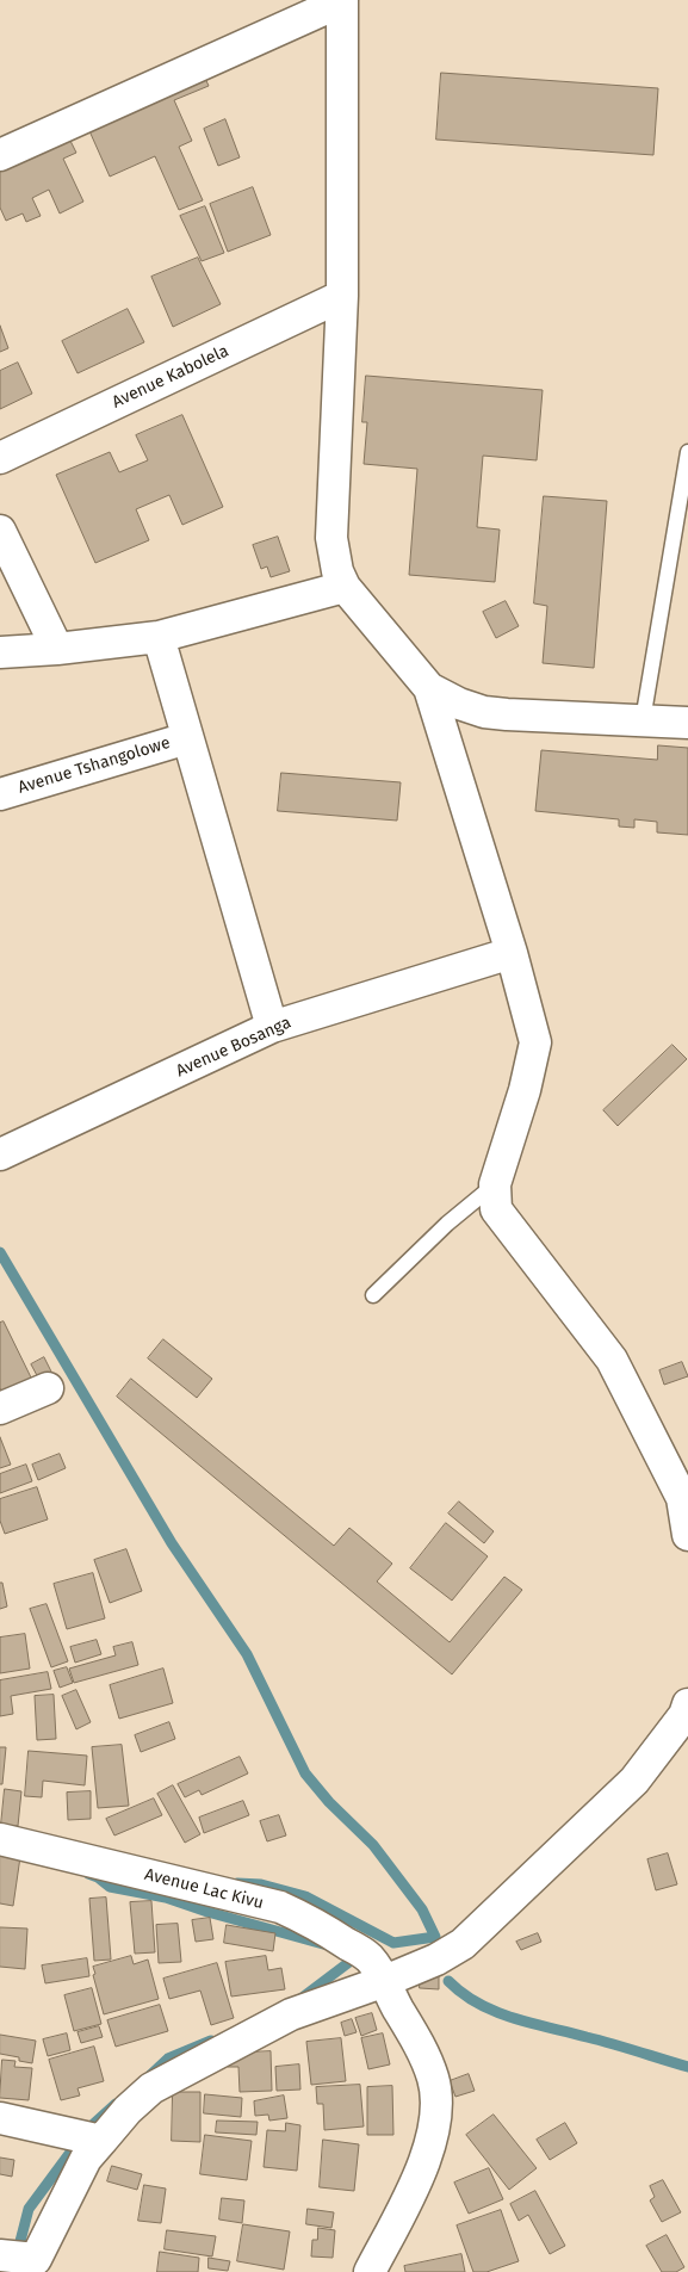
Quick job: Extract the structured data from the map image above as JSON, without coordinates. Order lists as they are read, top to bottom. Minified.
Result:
{"streets":{"street":["Avenue Kabolela","Avenue Tshangolowe","Avenue Bosanga","Avenue Lac Kivu"]}}
